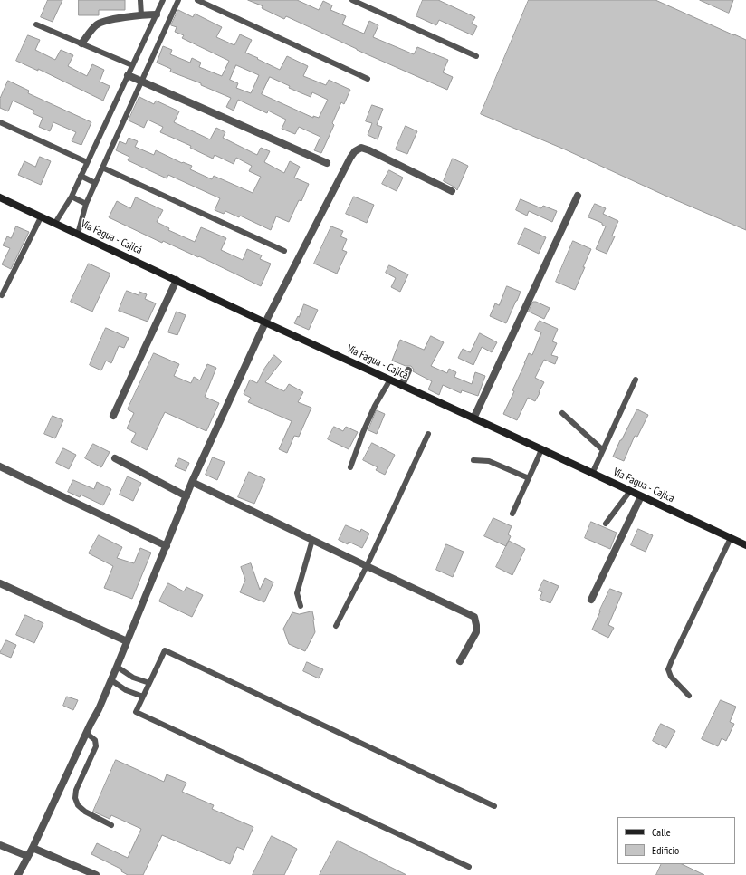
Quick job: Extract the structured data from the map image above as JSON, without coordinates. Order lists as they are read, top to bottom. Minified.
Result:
{"streets":{"street":["Vía Fagua - Cajicá"]},"legend":["Calle","Edificio"]}
